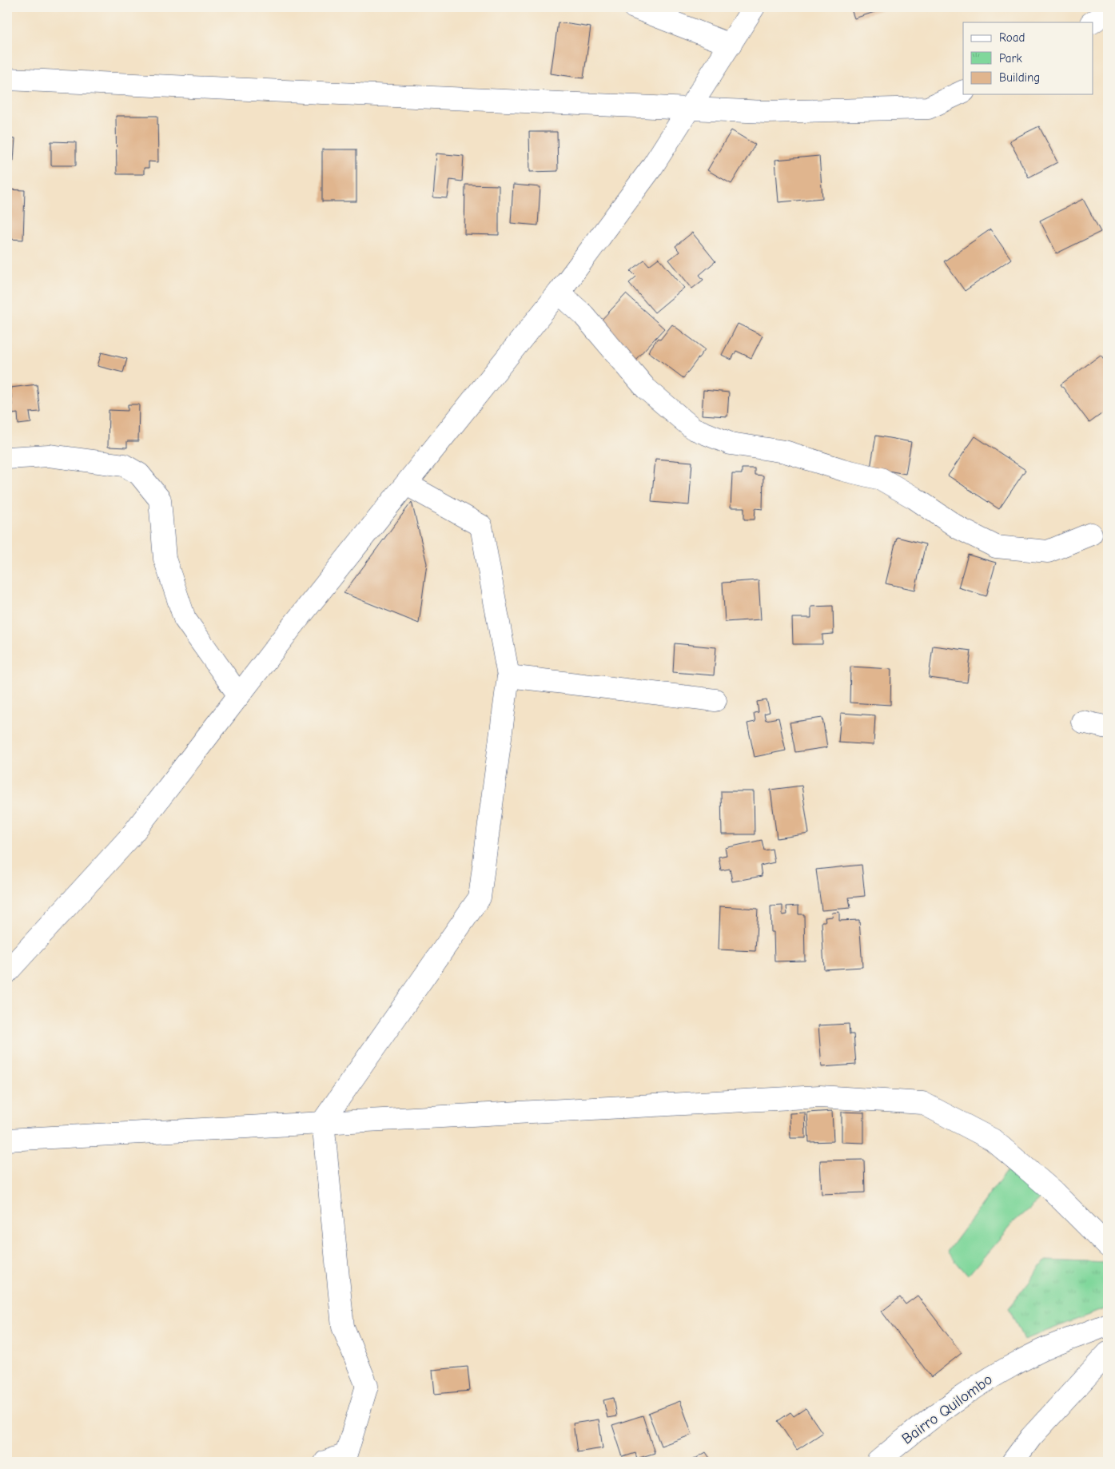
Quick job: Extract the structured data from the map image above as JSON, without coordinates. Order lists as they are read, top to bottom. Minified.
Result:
{"streets":{"street":["Bairro Quilombo"]},"legend":["Road","Park","Building"]}
